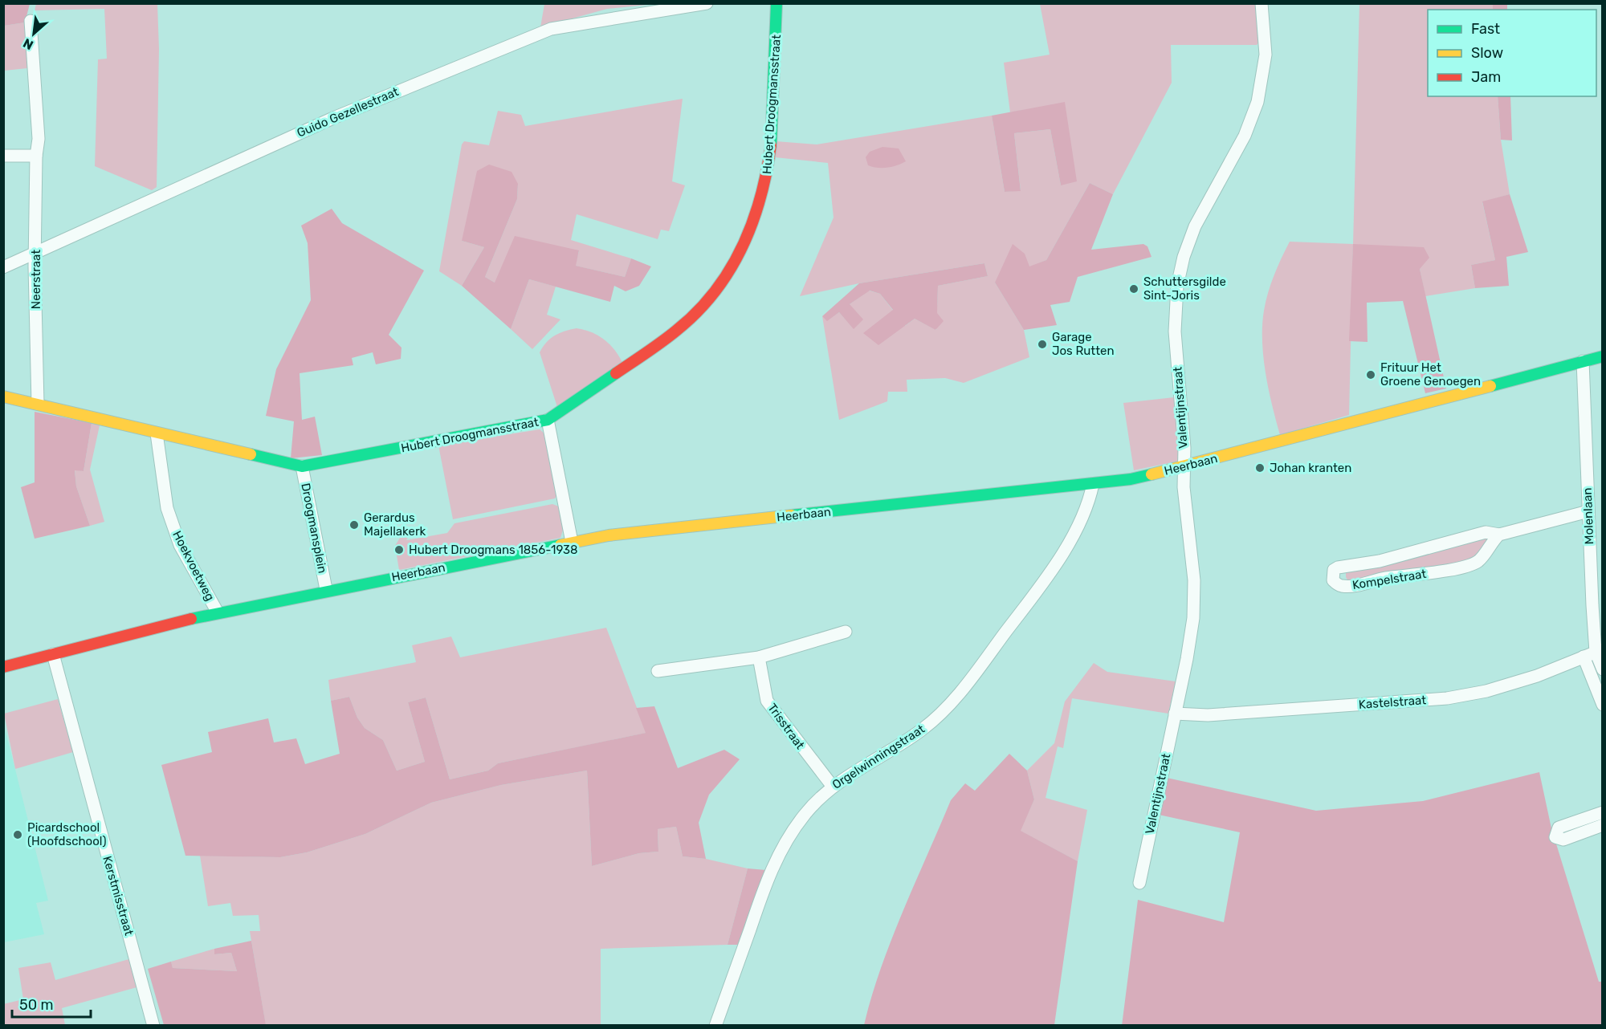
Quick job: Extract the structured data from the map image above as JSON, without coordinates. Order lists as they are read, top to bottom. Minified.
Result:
{"streets":{"street":["Hubert Droogmansstraat","Guido Gezellestraat","Neerstraat","Valentijnstraat","Heerbaan","Molenlaan","Droogmansplein","Hoekvoetweg","Kompelstraat","Kastelstraat","Trisstraat","Orgelwinningstraat","Kerstmisstraat"]},"crossings":[["Hubert Droogmansstraat","Neerstraat"],["Hubert Droogmansstraat","Droogmansplein"],["Hubert Droogmansstraat","Hoekvoetweg"],["Guido Gezellestraat","Neerstraat"],["Valentijnstraat","Heerbaan"],["Valentijnstraat","Kastelstraat"],["Heerbaan","Molenlaan"],["Heerbaan","Droogmansplein"],["Heerbaan","Hoekvoetweg"],["Heerbaan","Orgelwinningstraat"],["Heerbaan","Kerstmisstraat"],["Molenlaan","Kompelstraat"],["Molenlaan","Kastelstraat"],["Trisstraat","Orgelwinningstraat"]],"places":["Schuttersgilde Sint-Joris","Garage Jos Rutten","Frituur Het Groene Genoegen","Johan kranten","Gerardus Majellakerk","Hubert Droogmans 1856-1938","Picardschool (Hoofdschool)"],"legend":["Fast","Slow","Jam"],"scale_bar":"50 m","north":"bottom left"}
